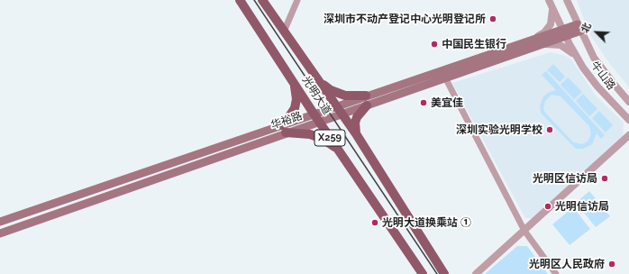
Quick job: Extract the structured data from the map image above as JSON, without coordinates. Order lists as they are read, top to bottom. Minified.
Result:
{"streets":{"main road":["光明大道","华裕路","X259"],"street":["牛山路"]},"crossings":[["牛山路","华裕路"],["光明大道","华裕路"]],"places":["深圳市不动产登记中心光明登记所","中国民生银行","美宜佳","深圳实验光明学校","光明区信访局","光明信访局","光明大道换乘站 ①","光明区人民政府"],"north":"top left"}
